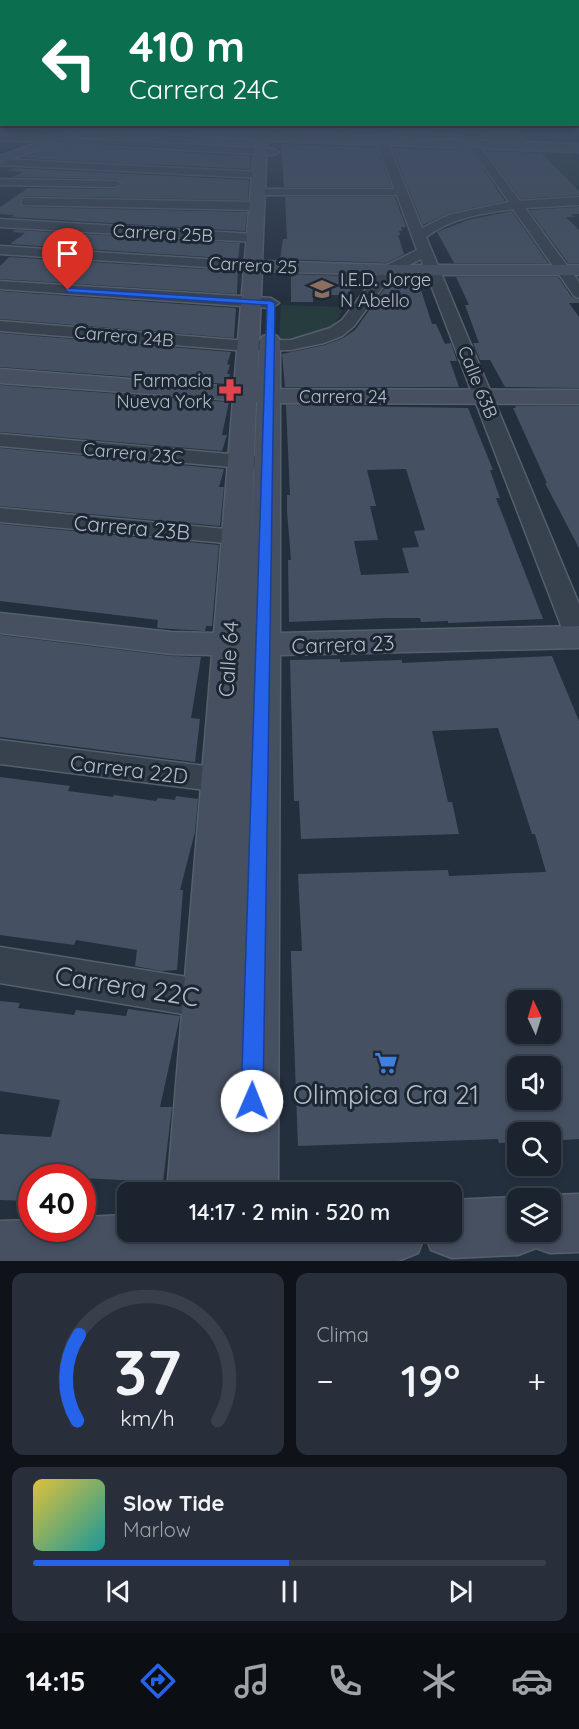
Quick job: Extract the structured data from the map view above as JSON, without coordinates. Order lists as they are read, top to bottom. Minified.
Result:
{"streets":{"street":["Carrera 25B","Carrera 25","Carrera 24B","Calle 63B","Carrera 24","Carrera 23C","Carrera 23B","Carrera 23","Calle 64","Carrera 22D","Carrera 22C"]},"crossings":[["Carrera 25","Carrera 24B"],["Carrera 25","Calle 63B"],["Carrera 25","Calle 64"],["Carrera 24B","Calle 64"],["Calle 63B","Carrera 24"],["Calle 63B","Carrera 23"],["Carrera 24","Calle 64"],["Carrera 23C","Calle 64"],["Carrera 23B","Calle 64"],["Carrera 23","Calle 64"],["Calle 64","Carrera 22D"],["Calle 64","Carrera 22C"]],"places":{"school or university":["I.E.D. Jorge N Abello"],"pharmacy":["Farmacia Nueva York"],"supermarket":["Olimpica Cra 21"]},"north":"top","page":{"turn":["410 m","Carrera 24C"],"limit":"40","trip":"14:17 · 2 min · 520 m","tile":"Clima","heat":["−","19°","+"],"song":["Slow Tide","Marlow"],"tabs":"14:15","gauge":["37","km/h"]}}
